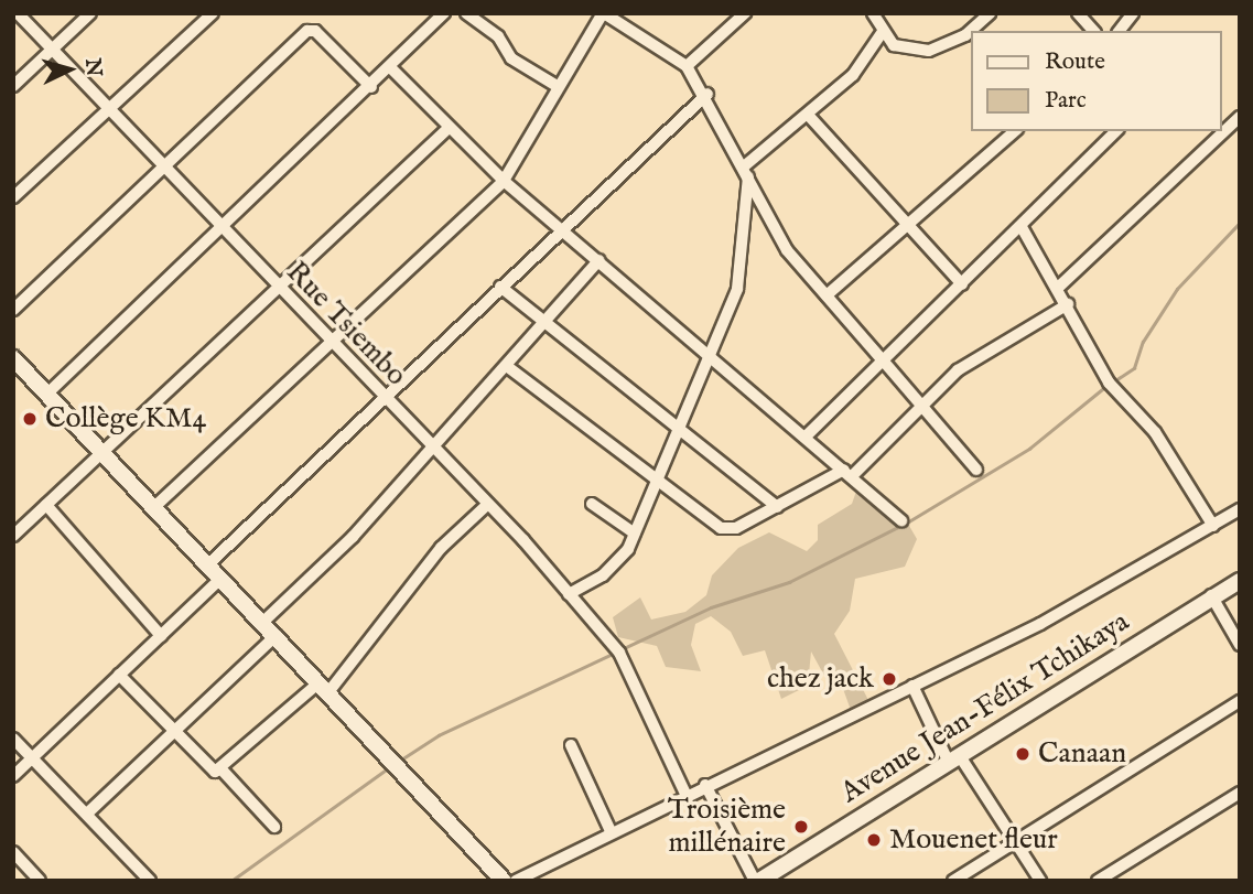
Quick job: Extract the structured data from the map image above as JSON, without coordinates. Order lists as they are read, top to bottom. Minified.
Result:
{"streets":{"street":["Rue Tsiembo","Avenue Jean-Félix Tchikaya"]},"places":["Collège KM4","chez jack","Canaan","Troisième millénaire","Mouenet fleur"],"legend":["Route","Parc"],"north":"right"}
